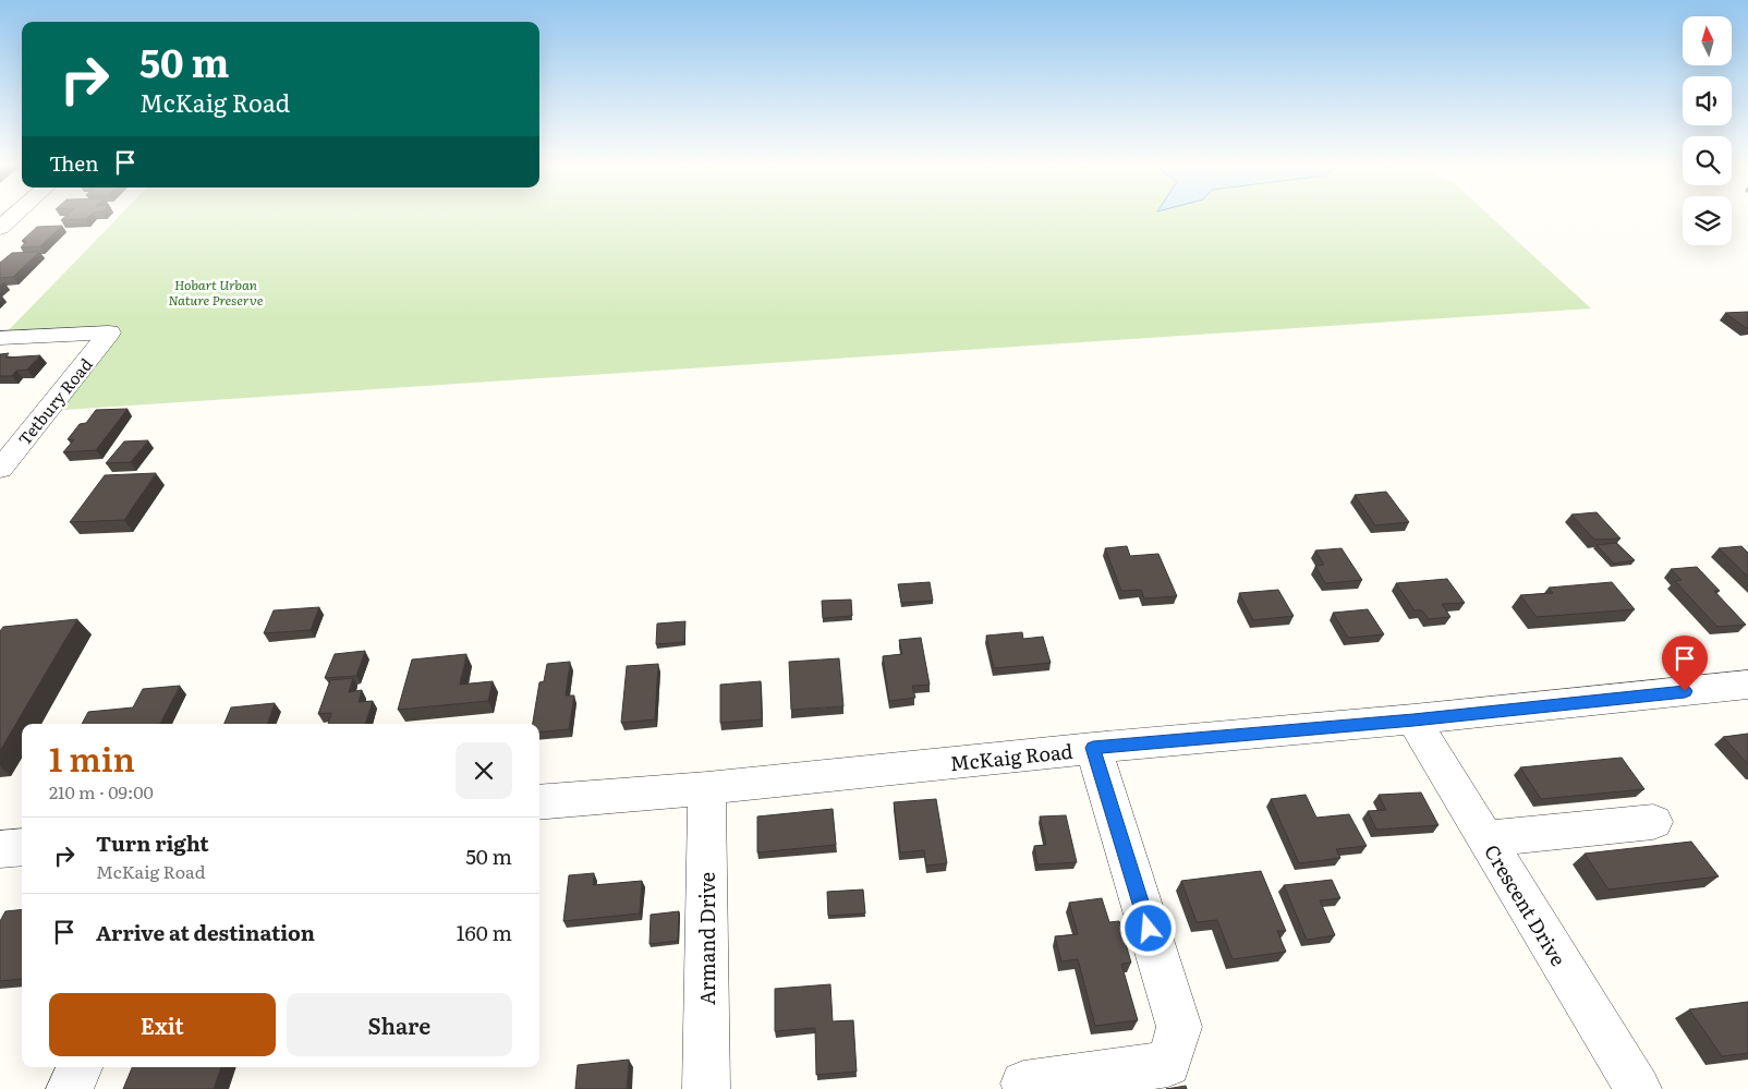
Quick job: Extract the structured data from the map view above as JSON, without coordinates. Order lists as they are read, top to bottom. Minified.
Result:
{"streets":{"street":["Tetbury Road","McKaig Road","Crescent Drive","Armand Drive"]},"crossings":[["McKaig Road","Crescent Drive"],["McKaig Road","Armand Drive"]],"parks":["Hobart Urban Nature Preserve"],"north":"top","page":{"turn":["50 m","McKaig Road"],"then":"Then","heading":["1 min","210 m · 09:00"],"list":[{"name":"Turn right","note":"McKaig Road","value":"50 m"},{"name":"Arrive at destination","value":"160 m"}],"buttons":["Exit","Share"]}}
